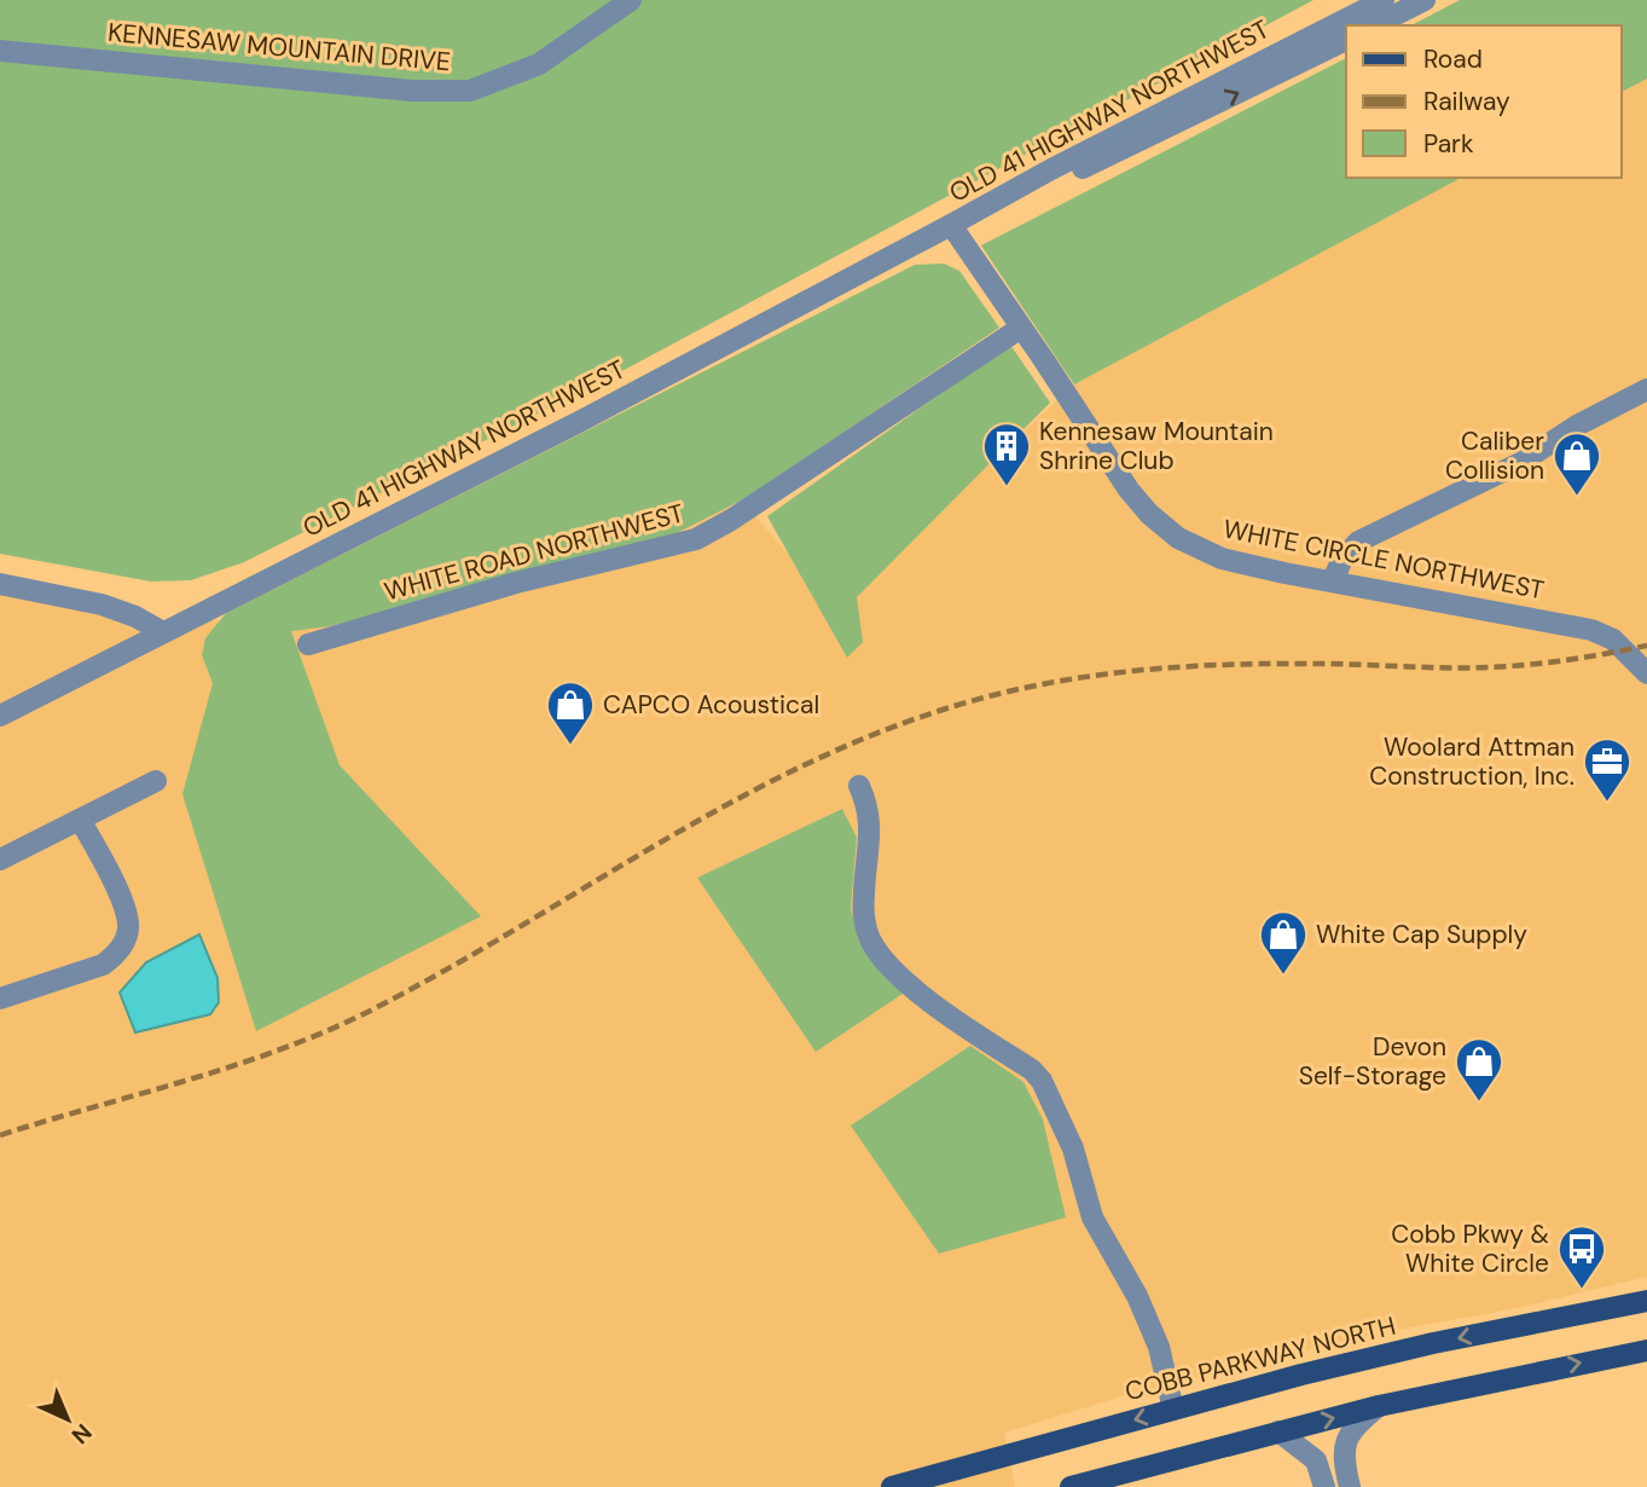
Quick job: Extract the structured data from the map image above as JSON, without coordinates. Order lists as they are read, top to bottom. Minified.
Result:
{"streets":{"main road":["COBB PARKWAY NORTH"],"street":["KENNESAW MOUNTAIN DRIVE","OLD 41 HIGHWAY NORTHWEST","WHITE ROAD NORTHWEST","WHITE CIRCLE NORTHWEST"]},"crossings":[["OLD 41 HIGHWAY NORTHWEST","WHITE CIRCLE NORTHWEST"],["WHITE ROAD NORTHWEST","WHITE CIRCLE NORTHWEST"]],"places":{"building":["Kennesaw Mountain Shrine Club"],"shop":["Caliber Collision","CAPCO Acoustical","White Cap Supply","Devon Self-Storage"],"office":["Woolard Attman Construction, Inc."],"bus stop":["Cobb Pkwy & White Circle"]},"legend":["Road","Railway","Park"],"north":"bottom right"}
